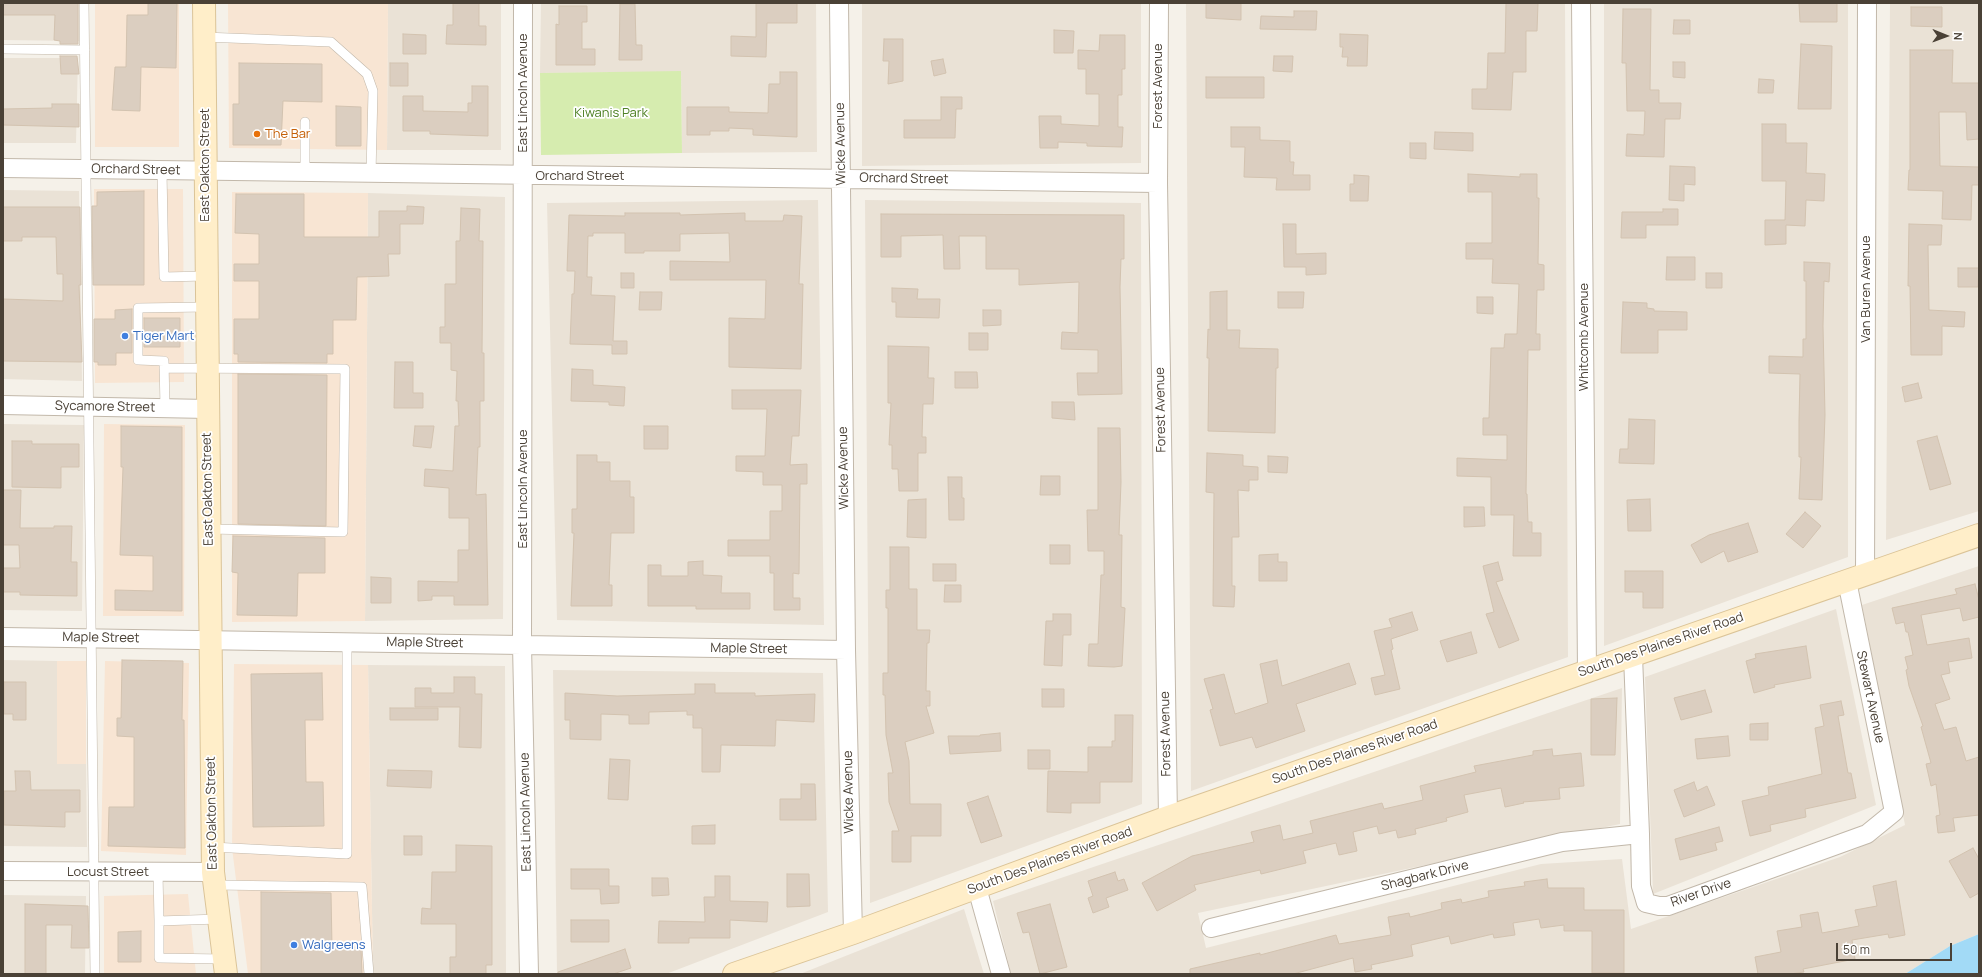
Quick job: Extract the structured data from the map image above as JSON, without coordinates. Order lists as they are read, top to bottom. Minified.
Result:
{"streets":{"main road":["East Oakton Street","South Des Plaines River Road"],"street":["Forest Avenue","East Lincoln Avenue","Wicke Avenue","Orchard Street","Van Buren Avenue","Whitcomb Avenue","Sycamore Street","Maple Street","Stewart Avenue","Locust Street","Shagbark Drive","River Drive"]},"crossings":[["Forest Avenue","Orchard Street"],["Forest Avenue","South Des Plaines River Road"],["East Lincoln Avenue","Orchard Street"],["East Lincoln Avenue","Maple Street"],["Wicke Avenue","Orchard Street"],["Wicke Avenue","Maple Street"],["Wicke Avenue","South Des Plaines River Road"],["East Oakton Street","Orchard Street"],["East Oakton Street","Sycamore Street"],["East Oakton Street","Maple Street"],["East Oakton Street","Locust Street"],["Van Buren Avenue","South Des Plaines River Road"],["Van Buren Avenue","Stewart Avenue"],["Whitcomb Avenue","South Des Plaines River Road"],["South Des Plaines River Road","Stewart Avenue"],["South Des Plaines River Road","River Drive"],["Stewart Avenue","River Drive"],["Shagbark Drive","River Drive"]],"parks":["Kiwanis Park"],"places":["The Bar","Tiger Mart","Walgreens"],"scale_bar":"50 m","north":"right"}
